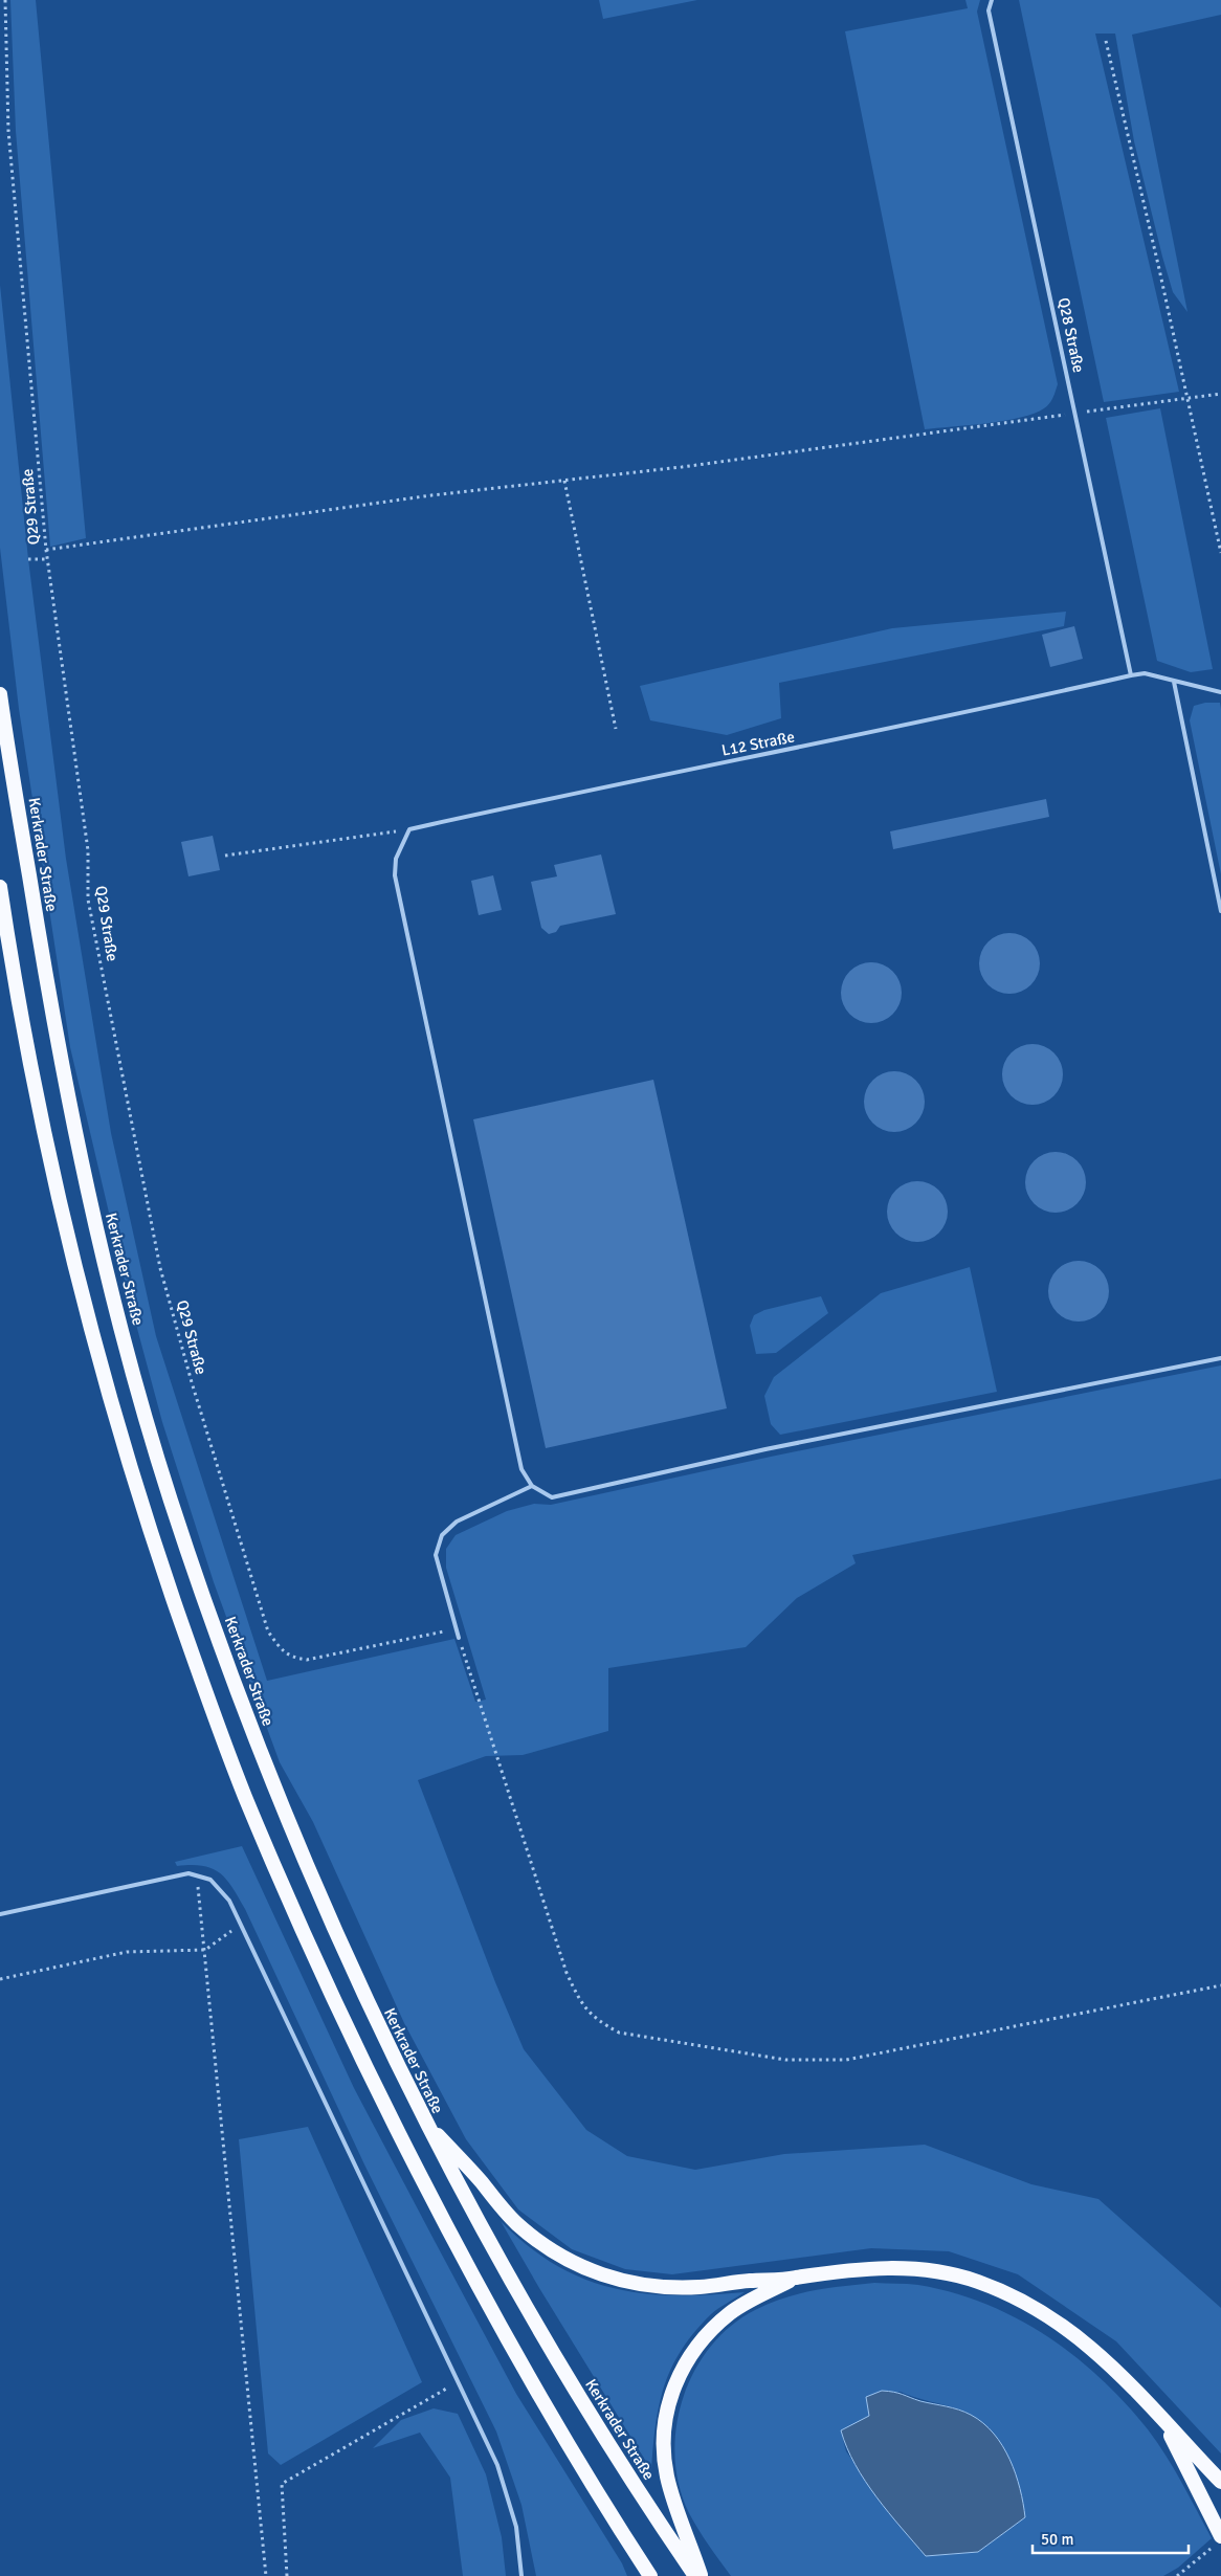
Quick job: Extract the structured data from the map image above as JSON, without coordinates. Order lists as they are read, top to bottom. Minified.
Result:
{"streets":{"highway":["Kerkrader Straße"],"lane":["Q28 Straße","L12 Straße"],"path":["Q29 Straße"]},"crossings":[["Q28 Straße","L12 Straße"]],"scale_bar":"50 m"}
